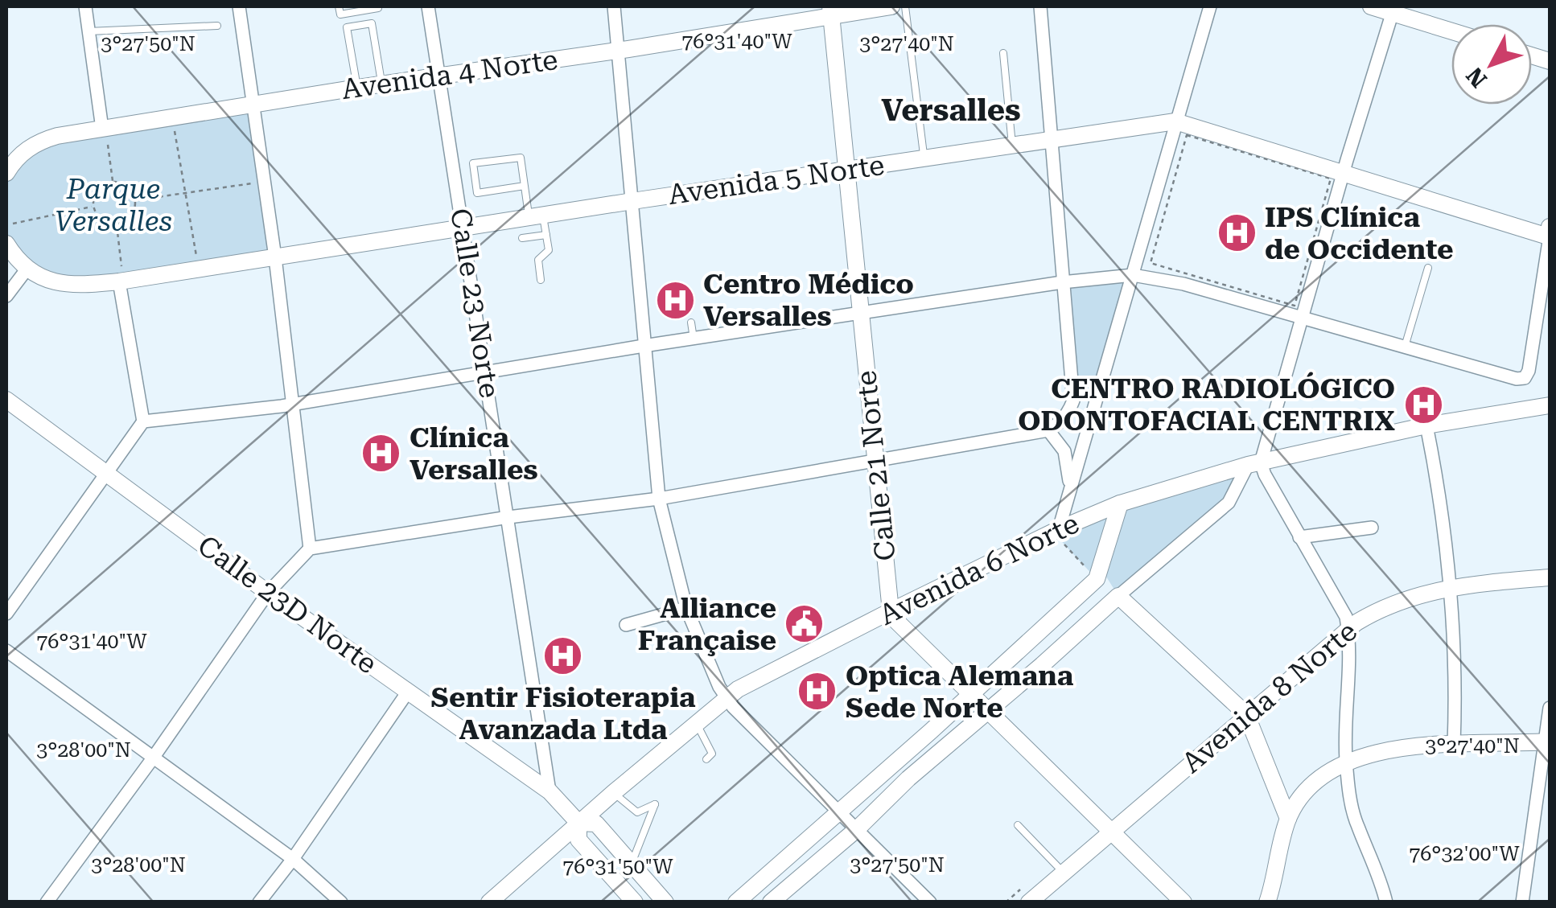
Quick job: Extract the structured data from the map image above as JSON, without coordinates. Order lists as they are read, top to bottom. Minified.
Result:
{"streets":{"street":["Avenida 4 Norte","Avenida 5 Norte","Calle 23 Norte","Calle 21 Norte","Avenida 6 Norte","Calle 23D Norte","Avenida 8 Norte"]},"crossings":[["Avenida 4 Norte","Calle 23 Norte"],["Avenida 4 Norte","Calle 21 Norte"],["Avenida 5 Norte","Calle 23 Norte"],["Avenida 5 Norte","Calle 21 Norte"],["Calle 23 Norte","Calle 23D Norte"],["Calle 21 Norte","Avenida 6 Norte"],["Avenida 6 Norte","Calle 23D Norte"]],"districts":["Versalles"],"parks":["Parque Versalles"],"places":{"hospital":["IPS Clínica de Occidente","Centro Médico Versalles","CENTRO RADIOLÓGICO ODONTOFACIAL CENTRIX","Clínica Versalles","Sentir Fisioterapia Avanzada Ltda","Optica Alemana Sede Norte"],"public building":["Alliance Française"]},"north":"bottom left","coordinates":["76°31'40\"W","3°27'50\"N","3°27'40\"N","3°28'00\"N","76°32'00\"W","76°31'50\"W"]}
